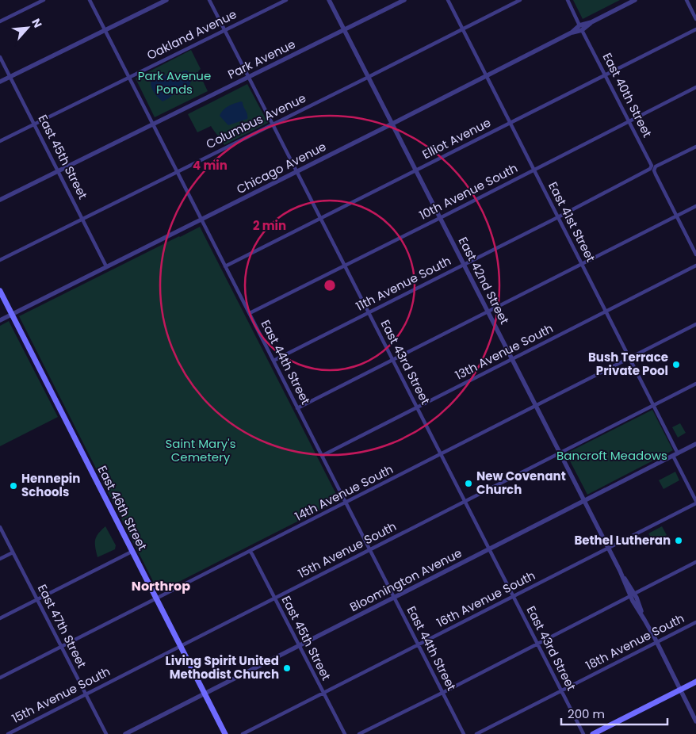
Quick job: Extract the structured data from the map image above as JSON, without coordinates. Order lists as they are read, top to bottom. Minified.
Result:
{"streets":{"main road":["East 46th Street"],"street":["Oakland Avenue","Park Avenue","East 40th Street","Columbus Avenue","Elliot Avenue","East 45th Street","Chicago Avenue","10th Avenue South","East 41st Street","East 42nd Street","11th Avenue South","13th Avenue South","East 44th Street","East 43rd Street","14th Avenue South","15th Avenue South","Bloomington Avenue","16th Avenue South","East 47th Street","18th Avenue South"]},"crossings":[["Oakland Avenue","East 45th Street"],["Oakland Avenue","East 44th Street"],["Oakland Avenue","East 43rd Street"],["Park Avenue","East 45th Street"],["Park Avenue","East 42nd Street"],["Park Avenue","East 44th Street"],["Park Avenue","East 43rd Street"],["East 40th Street","Elliot Avenue"],["East 40th Street","Chicago Avenue"],["East 40th Street","10th Avenue South"],["East 40th Street","11th Avenue South"],["Columbus Avenue","East 45th Street"],["Columbus Avenue","East 41st Street"],["Columbus Avenue","East 42nd Street"],["Columbus Avenue","East 44th Street"],["Columbus Avenue","East 43rd Street"],["Elliot Avenue","East 41st Street"],["Elliot Avenue","East 42nd Street"],["Elliot Avenue","East 44th Street"],["Elliot Avenue","East 43rd Street"],["East 45th Street","Chicago Avenue"],["East 45th Street","14th Avenue South"],["East 45th Street","15th Avenue South"],["East 45th Street","Bloomington Avenue"],["East 45th Street","16th Avenue South"],["Chicago Avenue","East 41st Street"],["Chicago Avenue","East 42nd Street"],["Chicago Avenue","East 44th Street"],["Chicago Avenue","East 43rd Street"],["Chicago Avenue","East 46th Street"],["10th Avenue South","East 41st Street"],["10th Avenue South","East 42nd Street"],["10th Avenue South","East 44th Street"],["10th Avenue South","East 43rd Street"],["East 41st Street","11th Avenue South"],["East 41st Street","13th Avenue South"],["East 41st Street","14th Avenue South"],["East 41st Street","15th Avenue South"],["East 41st Street","Bloomington Avenue"],["East 41st Street","16th Avenue South"],["East 42nd Street","11th Avenue South"],["East 42nd Street","13th Avenue South"],["East 42nd Street","14th Avenue South"],["East 42nd Street","15th Avenue South"],["East 42nd Street","Bloomington Avenue"],["East 42nd Street","16th Avenue South"],["East 42nd Street","18th Avenue South"],["11th Avenue South","East 44th Street"],["11th Avenue South","East 43rd Street"],["13th Avenue South","East 44th Street"],["13th Avenue South","East 43rd Street"],["East 44th Street","14th Avenue South"],["East 44th Street","15th Avenue South"],["East 44th Street","Bloomington Avenue"],["East 44th Street","16th Avenue South"],["East 43rd Street","14th Avenue South"],["East 43rd Street","15th Avenue South"],["East 43rd Street","Bloomington Avenue"],["East 43rd Street","16th Avenue South"],["East 43rd Street","18th Avenue South"],["14th Avenue South","East 46th Street"],["14th Avenue South","East 47th Street"],["East 46th Street","15th Avenue South"],["East 46th Street","Bloomington Avenue"],["15th Avenue South","East 47th Street"]],"districts":["Northrop"],"parks":["Park Avenue Ponds","Saint Mary's Cemetery","Bancroft Meadows"],"places":["Bush Terrace Private Pool","New Covenant Church","Hennepin Schools","Bethel Lutheran","Living Spirit United Methodist Church"],"scale_bar":"200 m","north":"top right","rings":["4 min","2 min"]}
